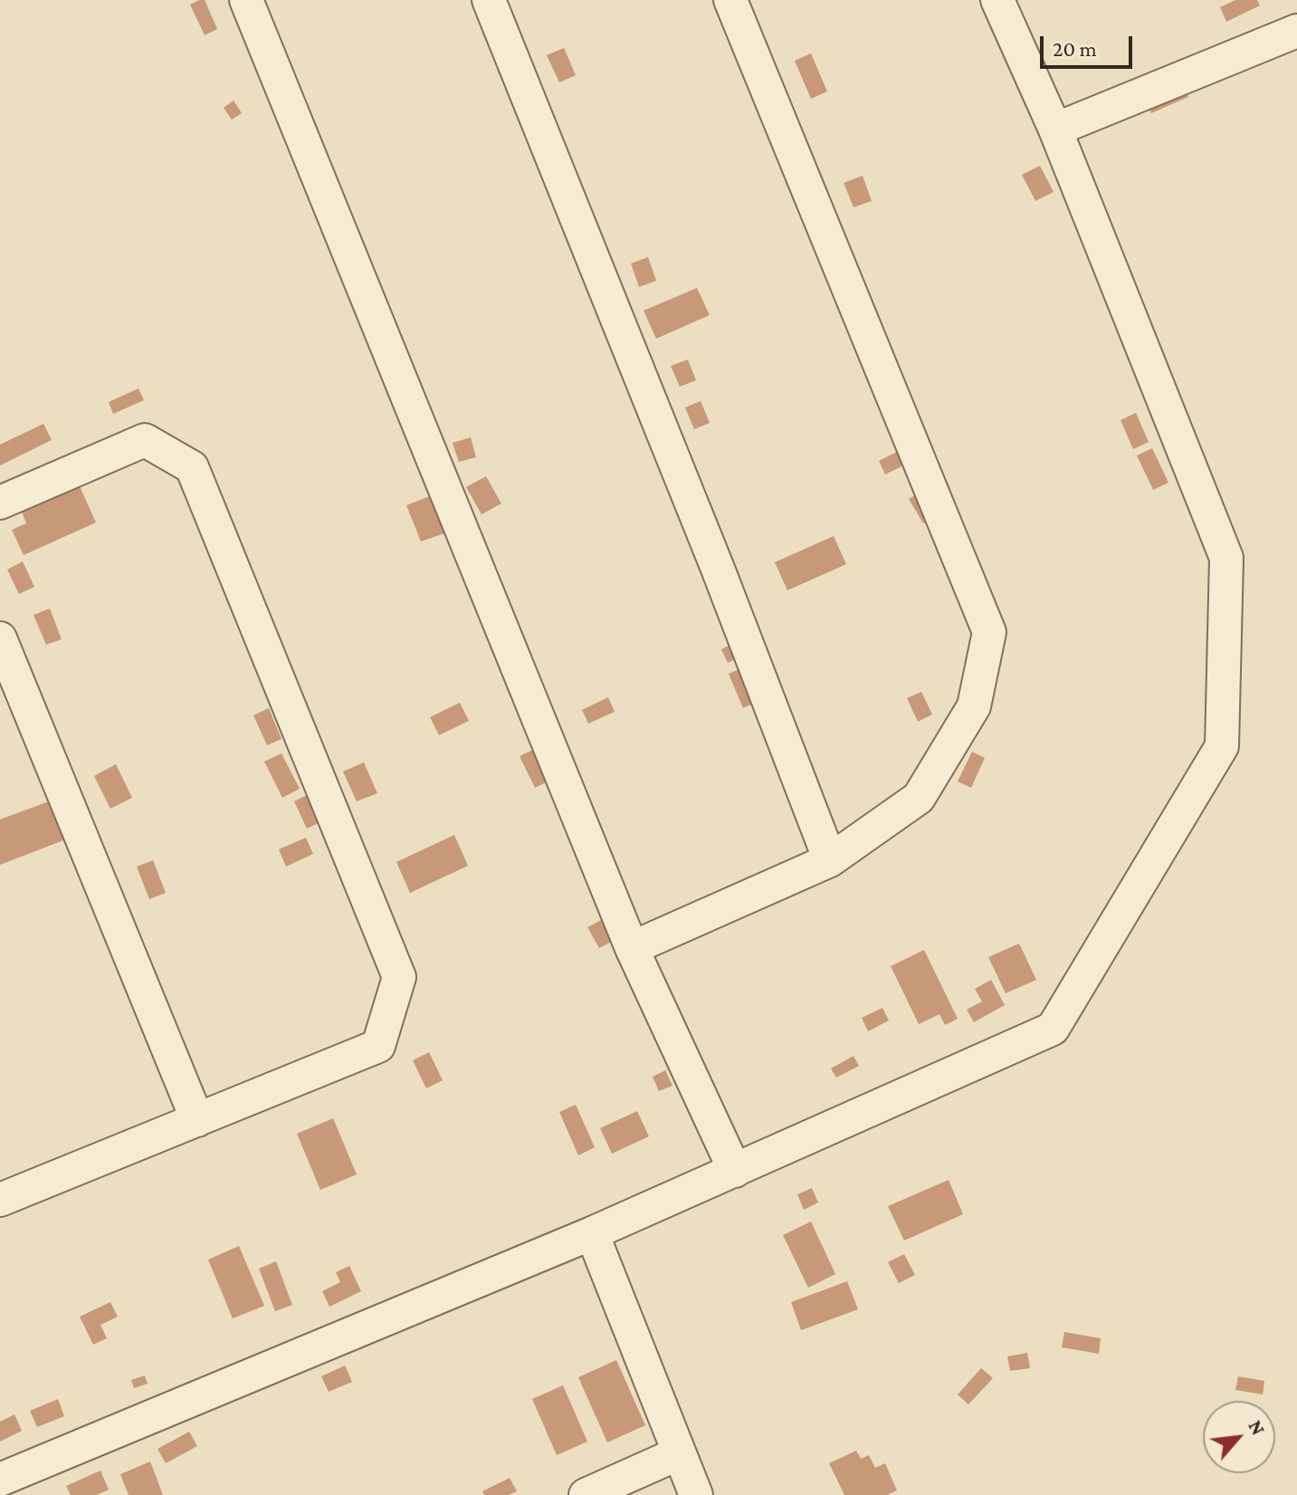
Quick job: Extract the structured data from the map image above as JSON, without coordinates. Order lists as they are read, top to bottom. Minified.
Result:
{"scale_bar":"20 m","north":"top right"}
